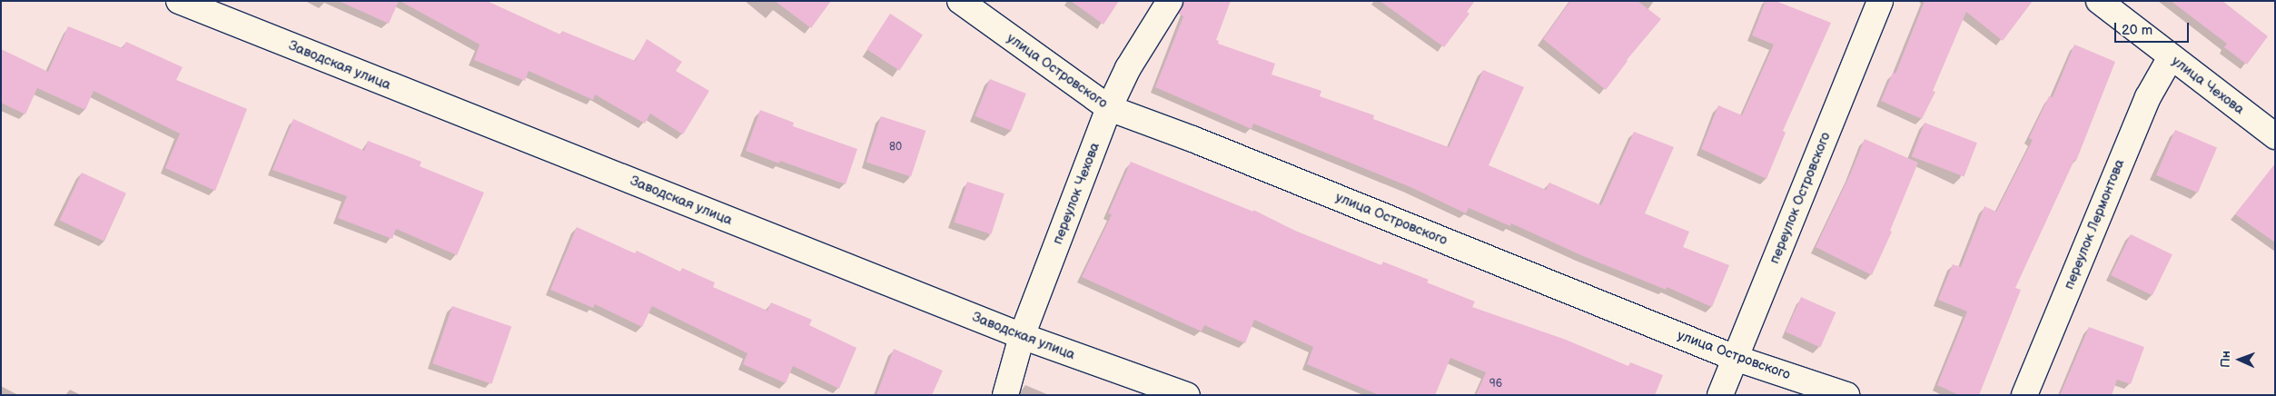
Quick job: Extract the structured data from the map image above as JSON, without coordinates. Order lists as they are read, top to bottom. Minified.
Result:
{"streets":{"street":["Заводская улица","улица Островского","улица Чехова","переулок Чехова","переулок Островского","переулок Лермонтова"]},"crossings":[["Заводская улица","переулок Чехова"],["улица Островского","переулок Чехова"],["улица Островского","переулок Островского"],["улица Чехова","переулок Лермонтова"]],"house_numbers":["80","96"],"scale_bar":"20 m","north":"left"}
